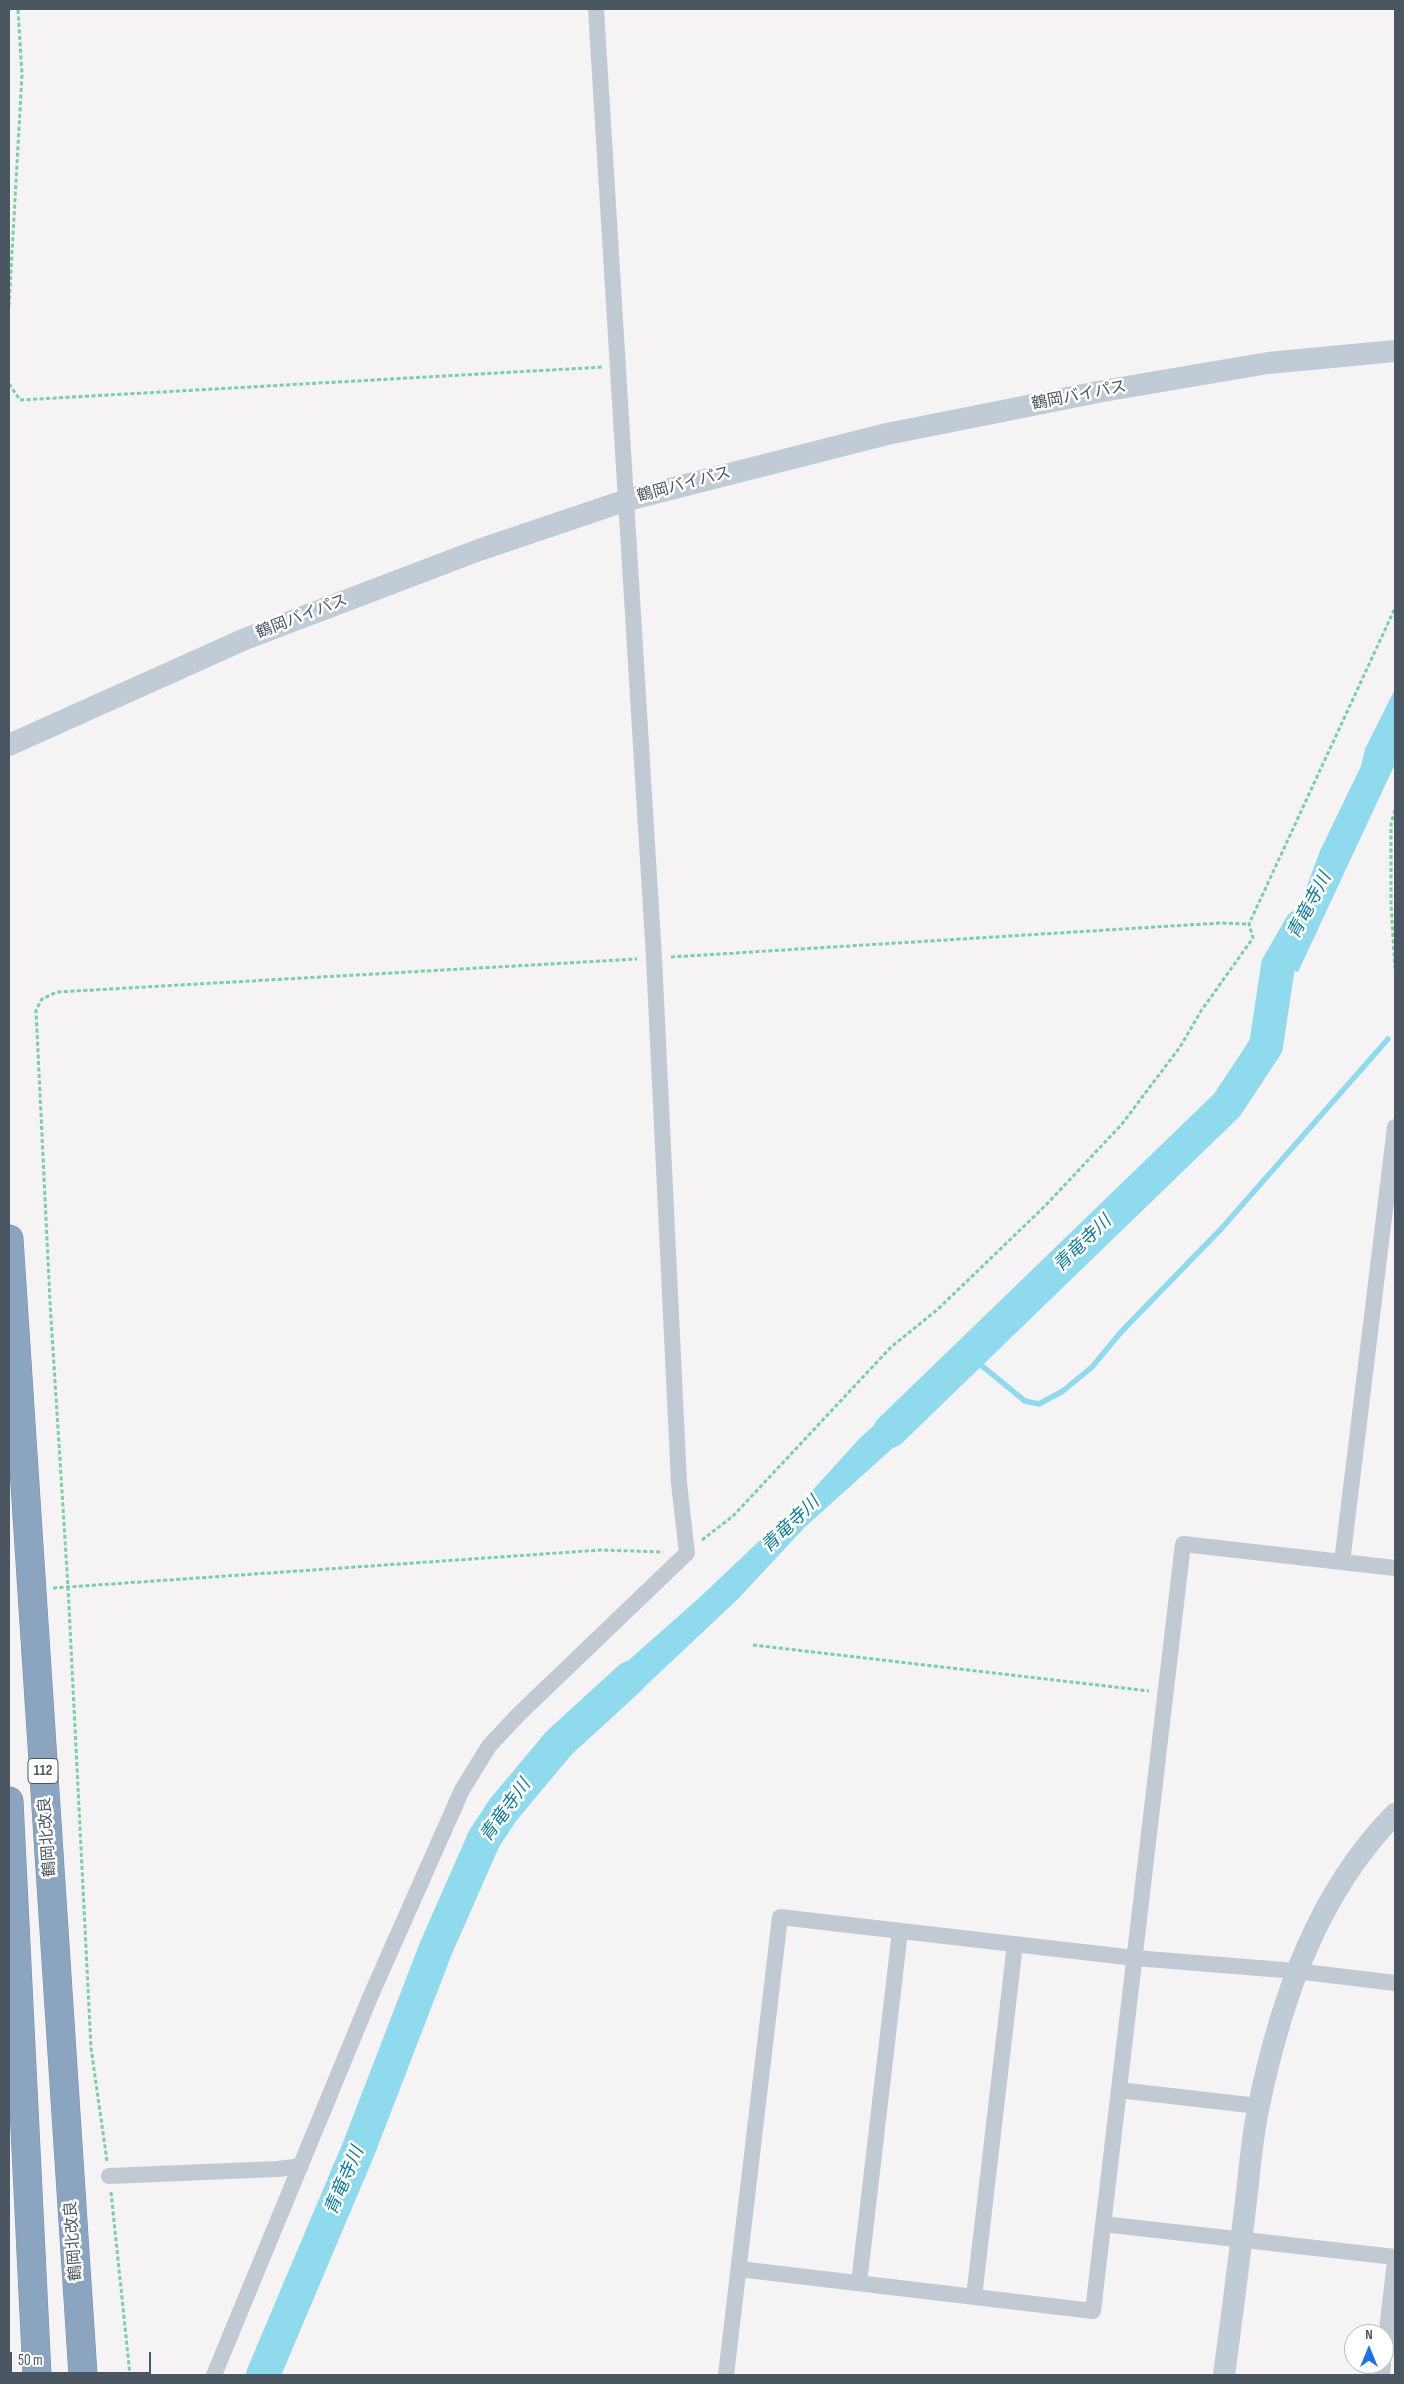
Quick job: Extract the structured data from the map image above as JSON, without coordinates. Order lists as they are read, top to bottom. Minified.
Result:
{"streets":{"highway":["112","鶴岡北改良"],"main road":["鶴岡バイパス"]},"water":["青竜寺川"],"scale_bar":"50 m","north":"top"}
